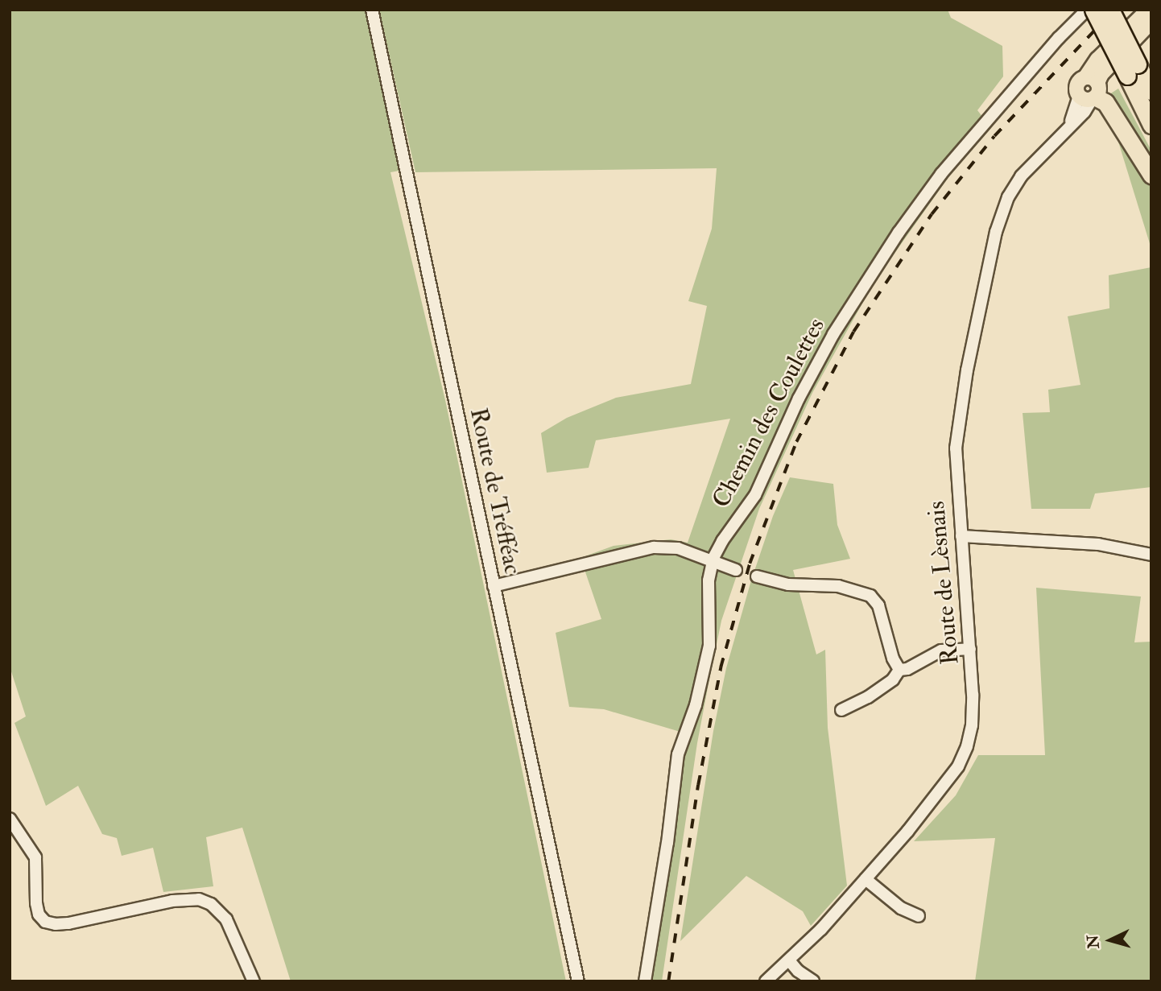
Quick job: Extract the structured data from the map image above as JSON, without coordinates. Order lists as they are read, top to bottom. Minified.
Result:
{"streets":{"street":["Chemin des Coulettes","Route de Tréfféac","Route de Lèsnais"]},"north":"left"}
